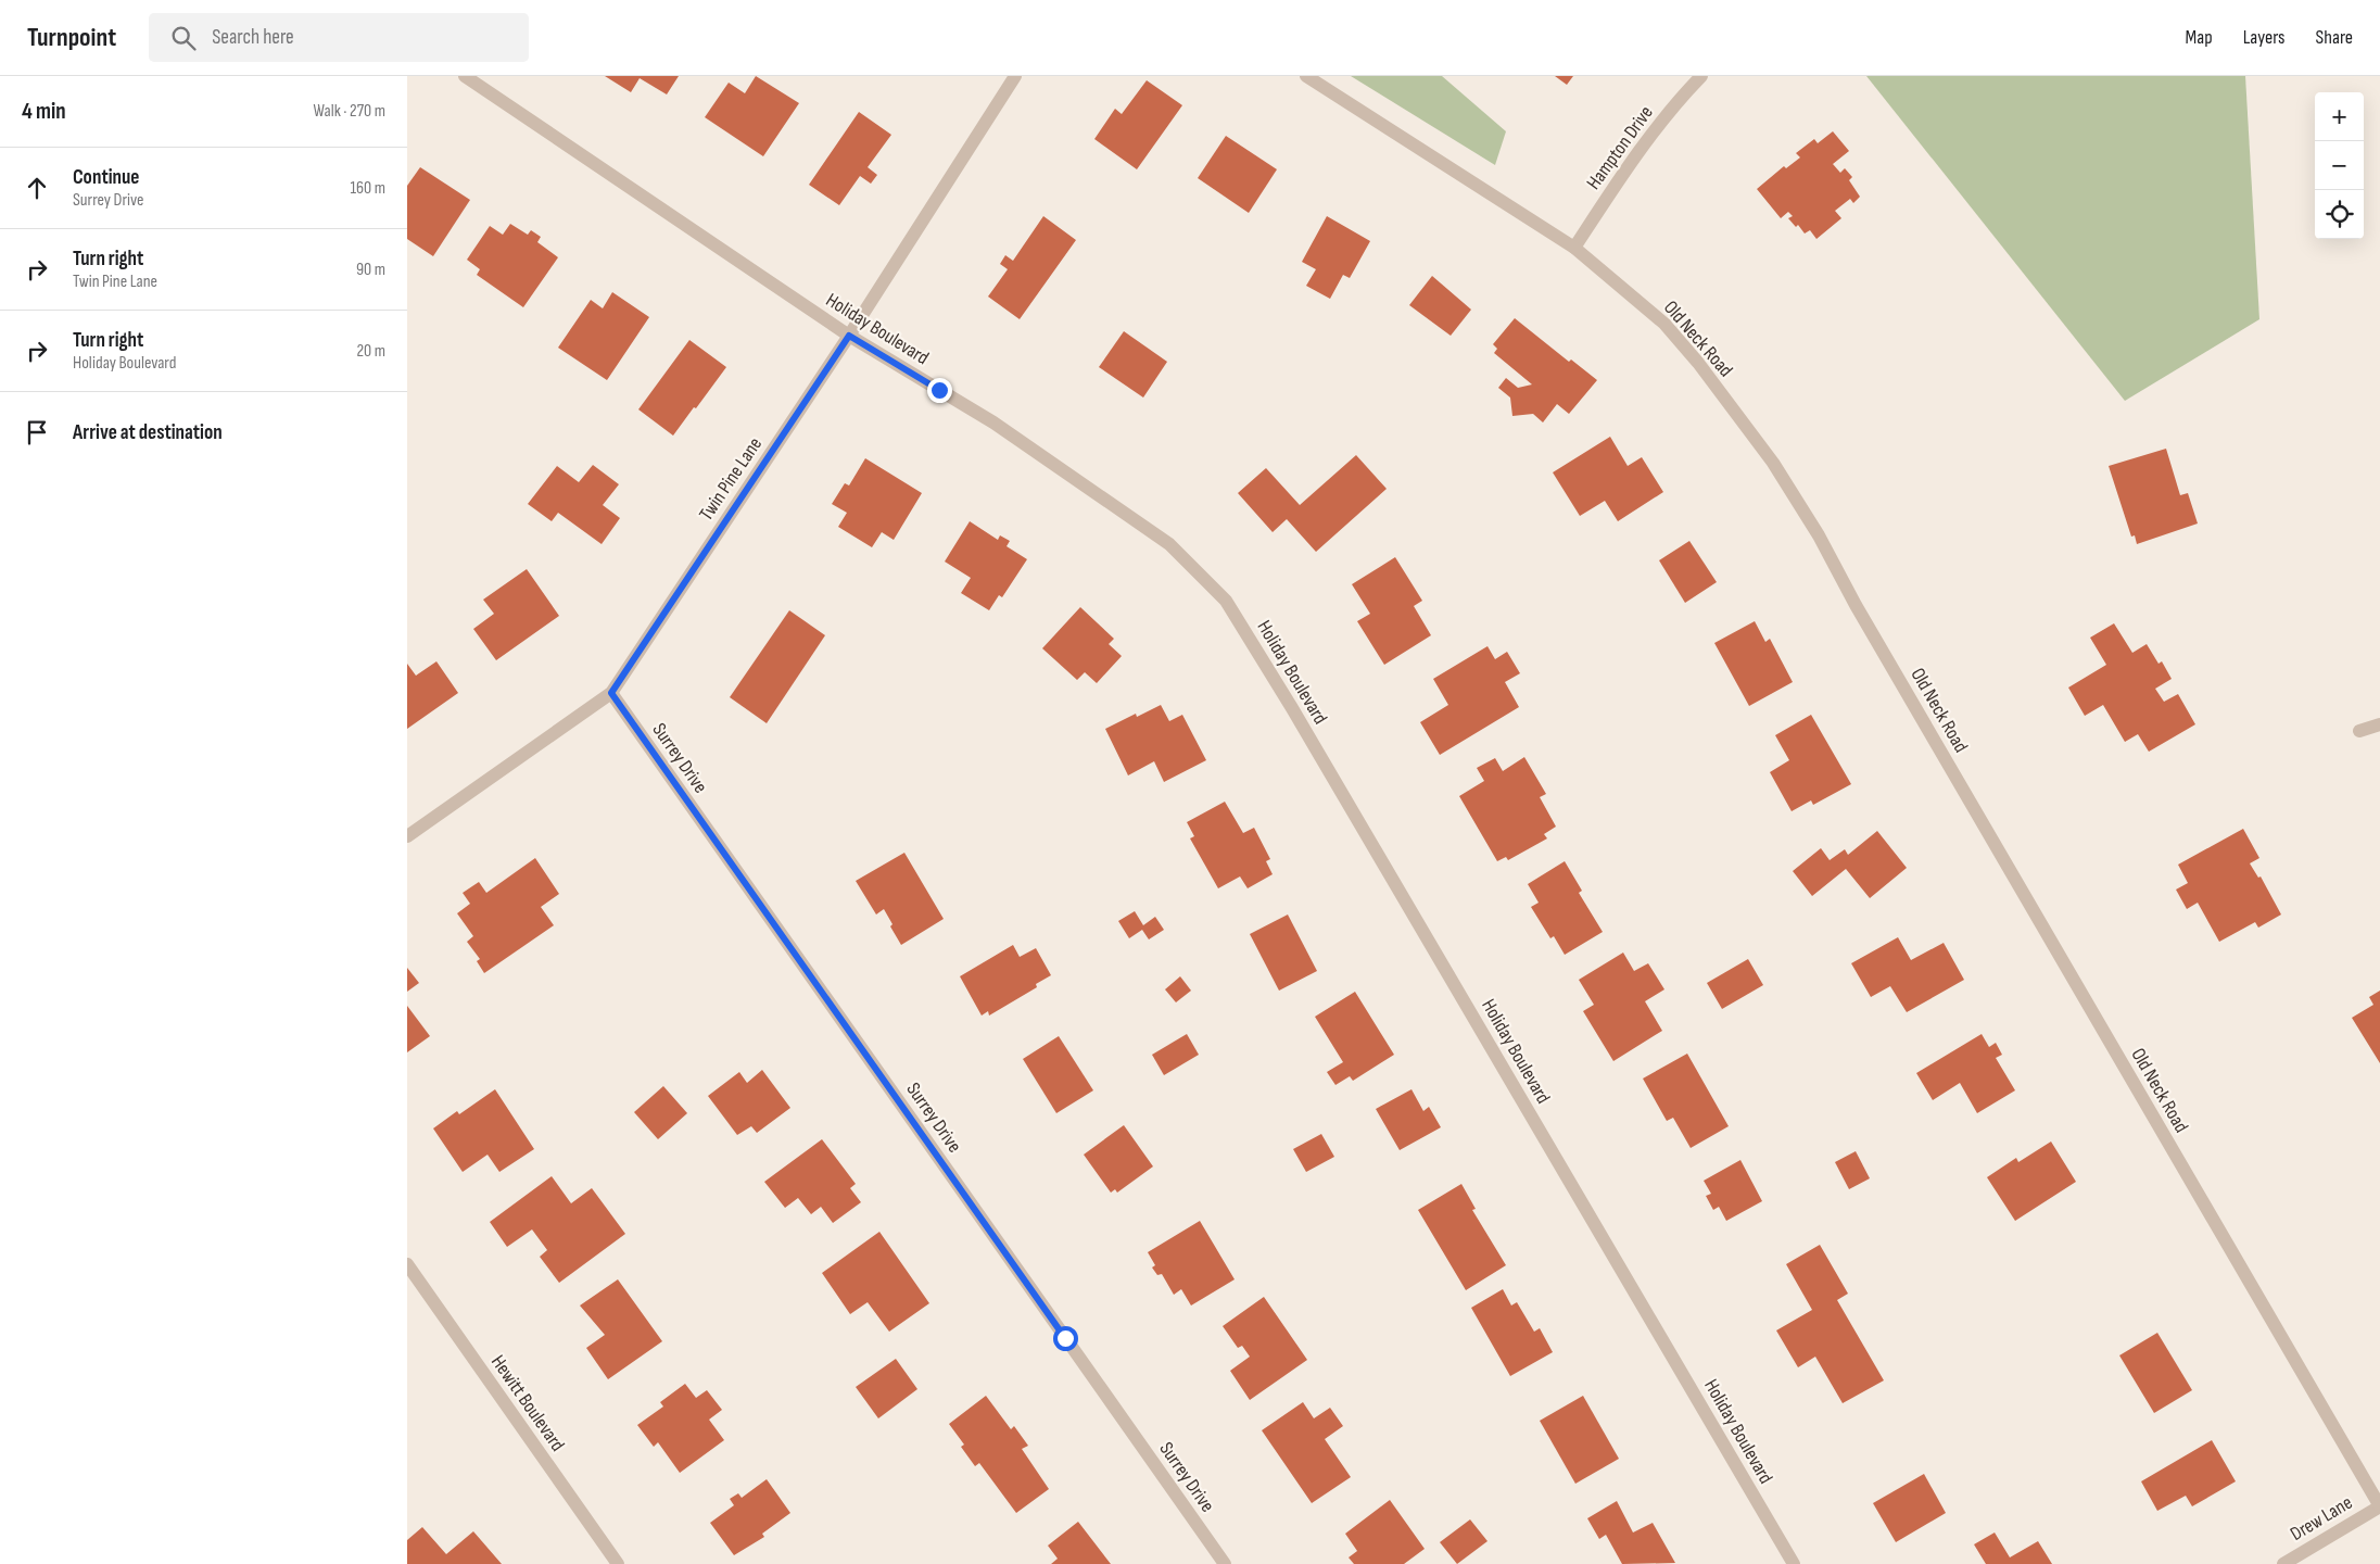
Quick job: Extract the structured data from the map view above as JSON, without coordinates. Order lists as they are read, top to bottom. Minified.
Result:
{"streets":{"street":["Hampton Drive","Holiday Boulevard","Old Neck Road","Twin Pine Lane","Surrey Drive","Hewitt Boulevard","Drew Lane"]},"crossings":[["Hampton Drive","Old Neck Road"],["Holiday Boulevard","Twin Pine Lane"],["Old Neck Road","Drew Lane"],["Twin Pine Lane","Surrey Drive"]],"page":{"header":"Turnpoint","search":"Search here","nav":["Map","Layers","Share"],"heading":["4 min","Walk · 270 m"],"map_buttons":["+","−"],"list":[["Continue","Surrey Drive","160 m"],["Turn right","Twin Pine Lane","90 m"],["Turn right","Holiday Boulevard","20 m"],"Arrive at destination"]}}
